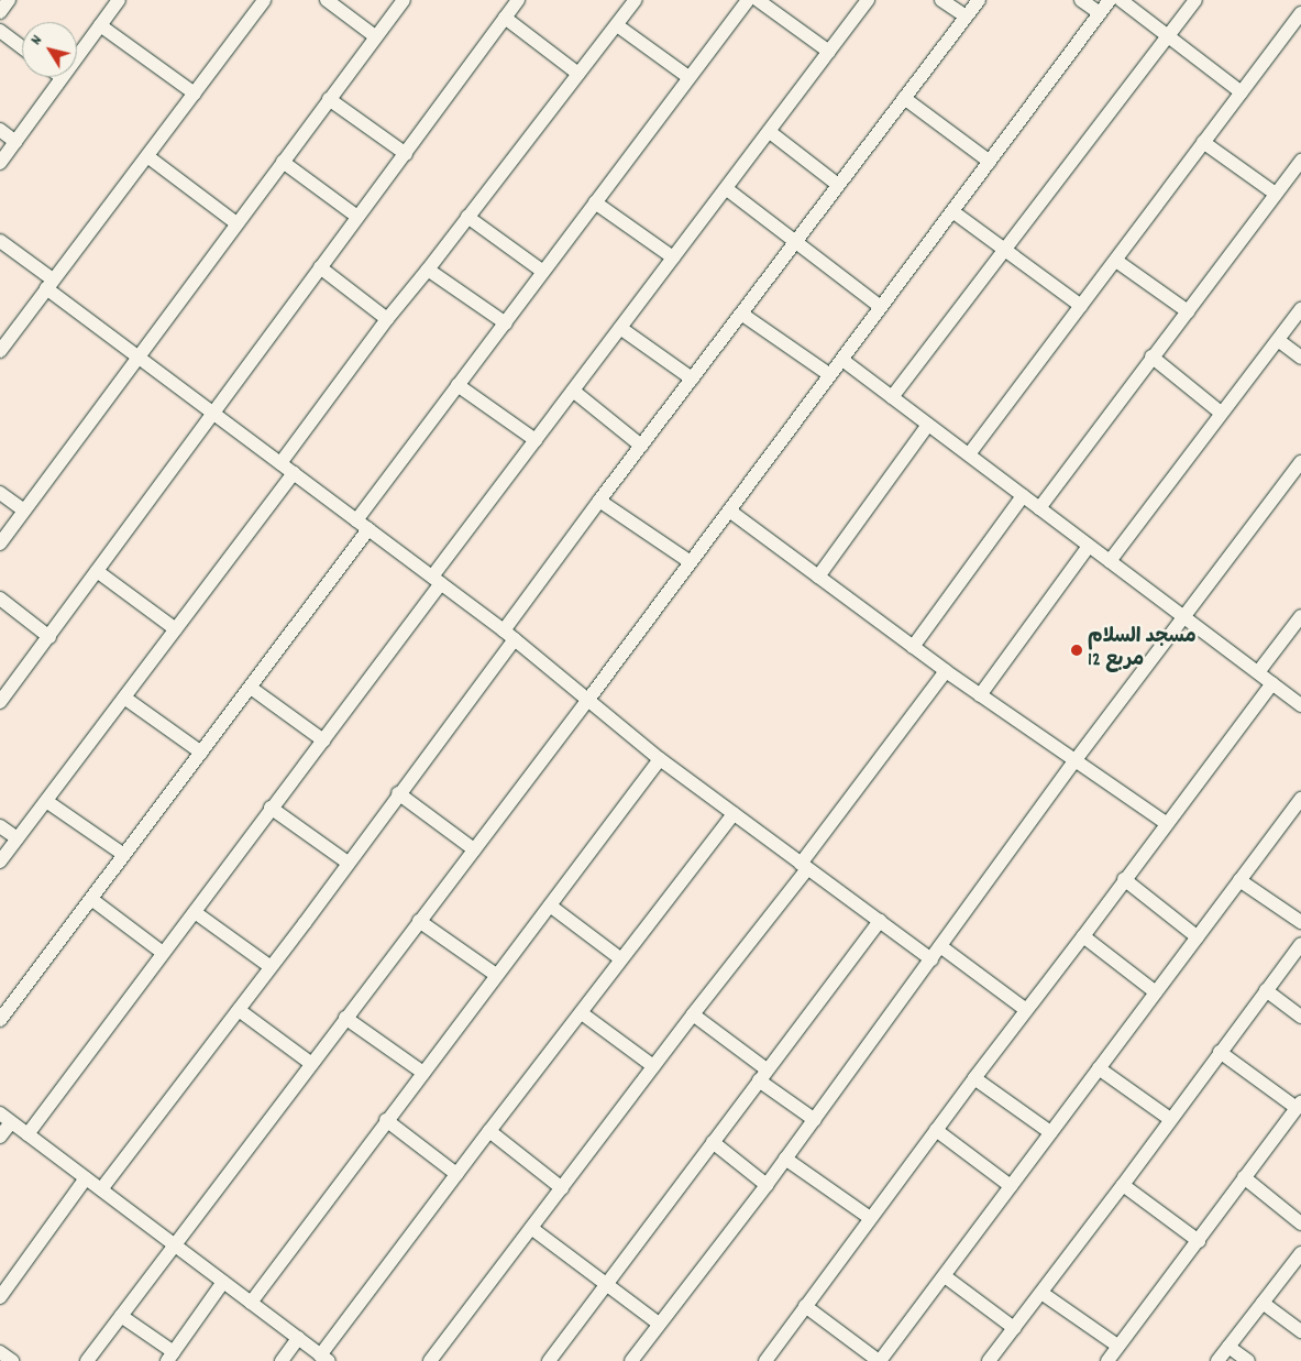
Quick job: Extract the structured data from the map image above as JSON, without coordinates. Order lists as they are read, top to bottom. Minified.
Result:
{"places":["مسجد السلام مربع 12"],"north":"top left"}
